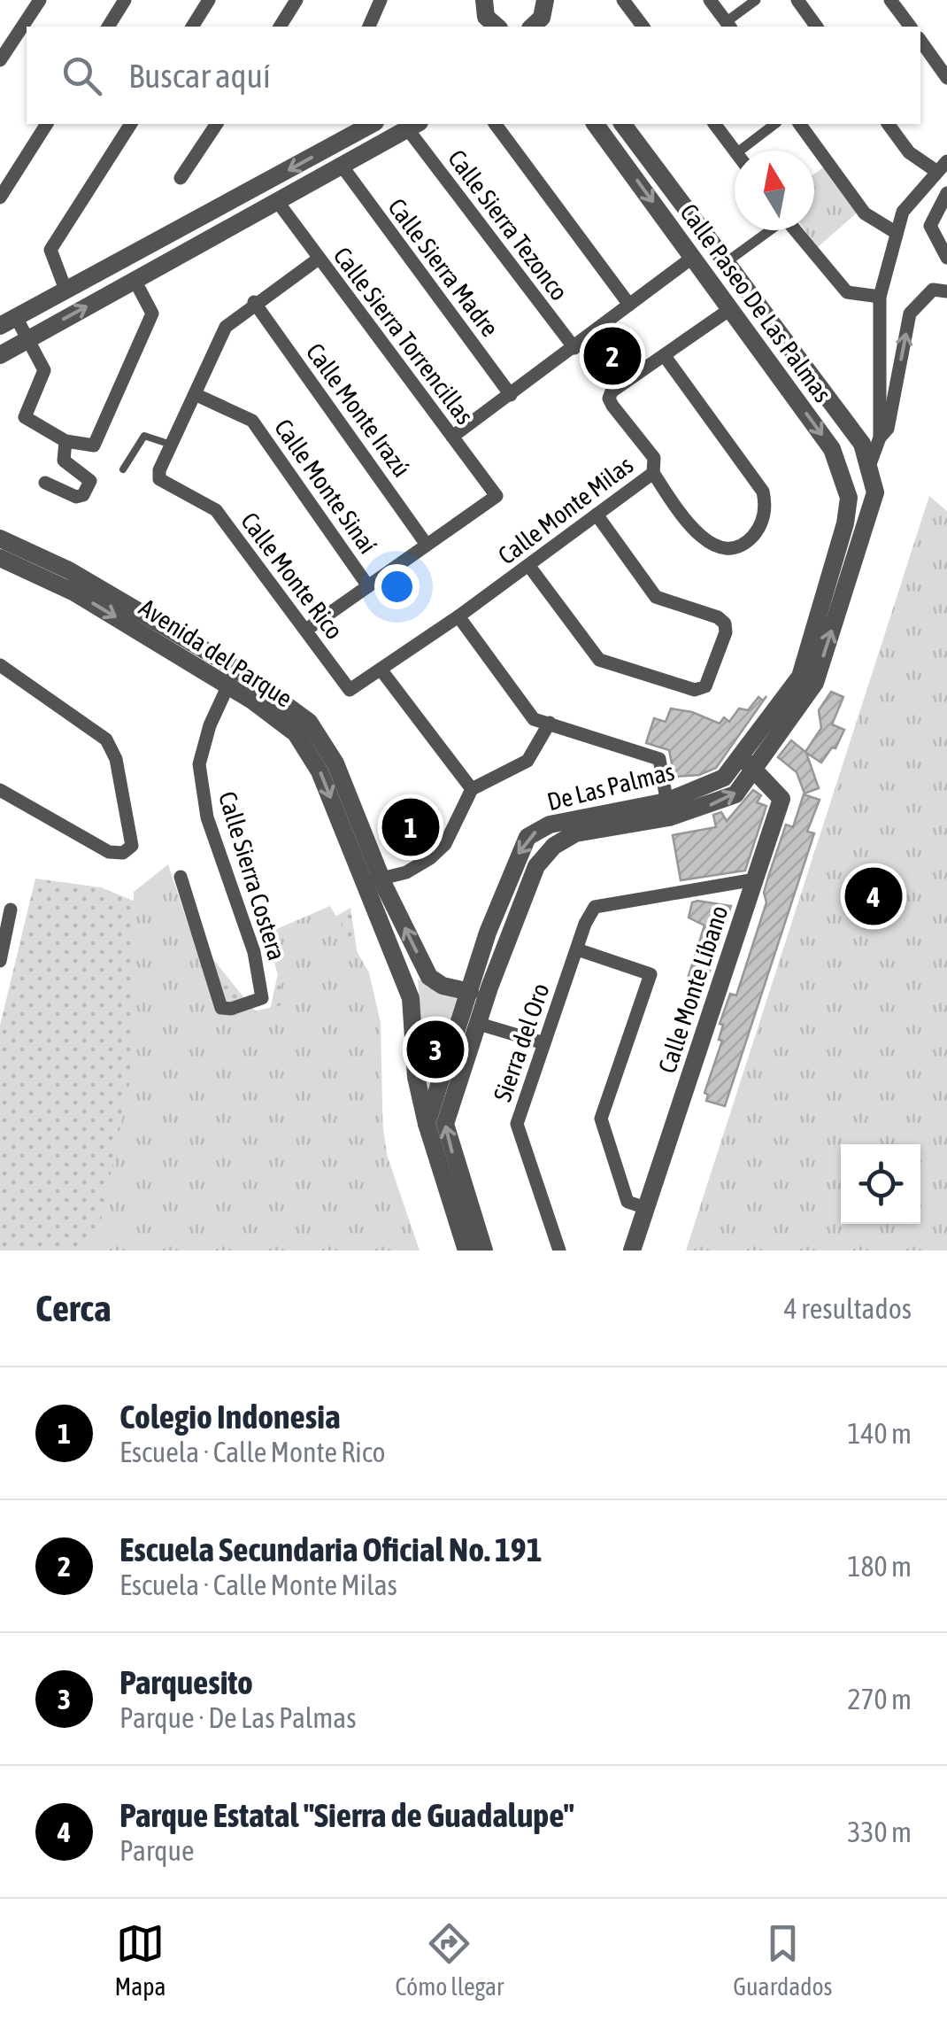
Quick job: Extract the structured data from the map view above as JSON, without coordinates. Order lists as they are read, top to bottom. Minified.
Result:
{"streets":{"street":["Calle Sierra Tezonco","Calle Sierra Madre","Calle Paseo De Las Palmas","Calle Sierra Torrencillas","Calle Monte Irazú","Calle Monte Sinaí","Calle Monte Milas","Calle Monte Rico","Avenida del Parque","De Las Palmas","Calle Sierra Costera","Calle Monte Líbano","Sierra del Oro"]},"crossings":[["Calle Paseo De Las Palmas","Calle Monte Milas"],["Calle Paseo De Las Palmas","De Las Palmas"],["Calle Sierra Torrencillas","Calle Monte Irazú"],["Calle Sierra Torrencillas","Calle Monte Rico"],["Calle Monte Irazú","Calle Monte Rico"],["Calle Monte Sinaí","Calle Monte Rico"],["Calle Monte Milas","Calle Monte Rico"],["Avenida del Parque","De Las Palmas"],["Avenida del Parque","Calle Sierra Costera"],["De Las Palmas","Calle Monte Líbano"],["Calle Monte Líbano","Sierra del Oro"]],"north":"top","page":{"search":"Buscar aquí","pins":["2","1","4","3"],"heading":["Cerca","4 resultados"],"list":[{"mark":"1","name":"Colegio Indonesia","note":"Escuela · Calle Monte Rico","value":"140 m"},{"mark":"2","name":"Escuela Secundaria Oficial No. 191","note":"Escuela · Calle Monte Milas","value":"180 m"},{"mark":"3","name":"Parquesito","note":"Parque · De Las Palmas","value":"270 m"},{"mark":"4","name":"Parque Estatal \"Sierra de Guadalupe\"","note":"Parque","value":"330 m"}],"nav":["Mapa","Cómo llegar","Guardados"]}}
